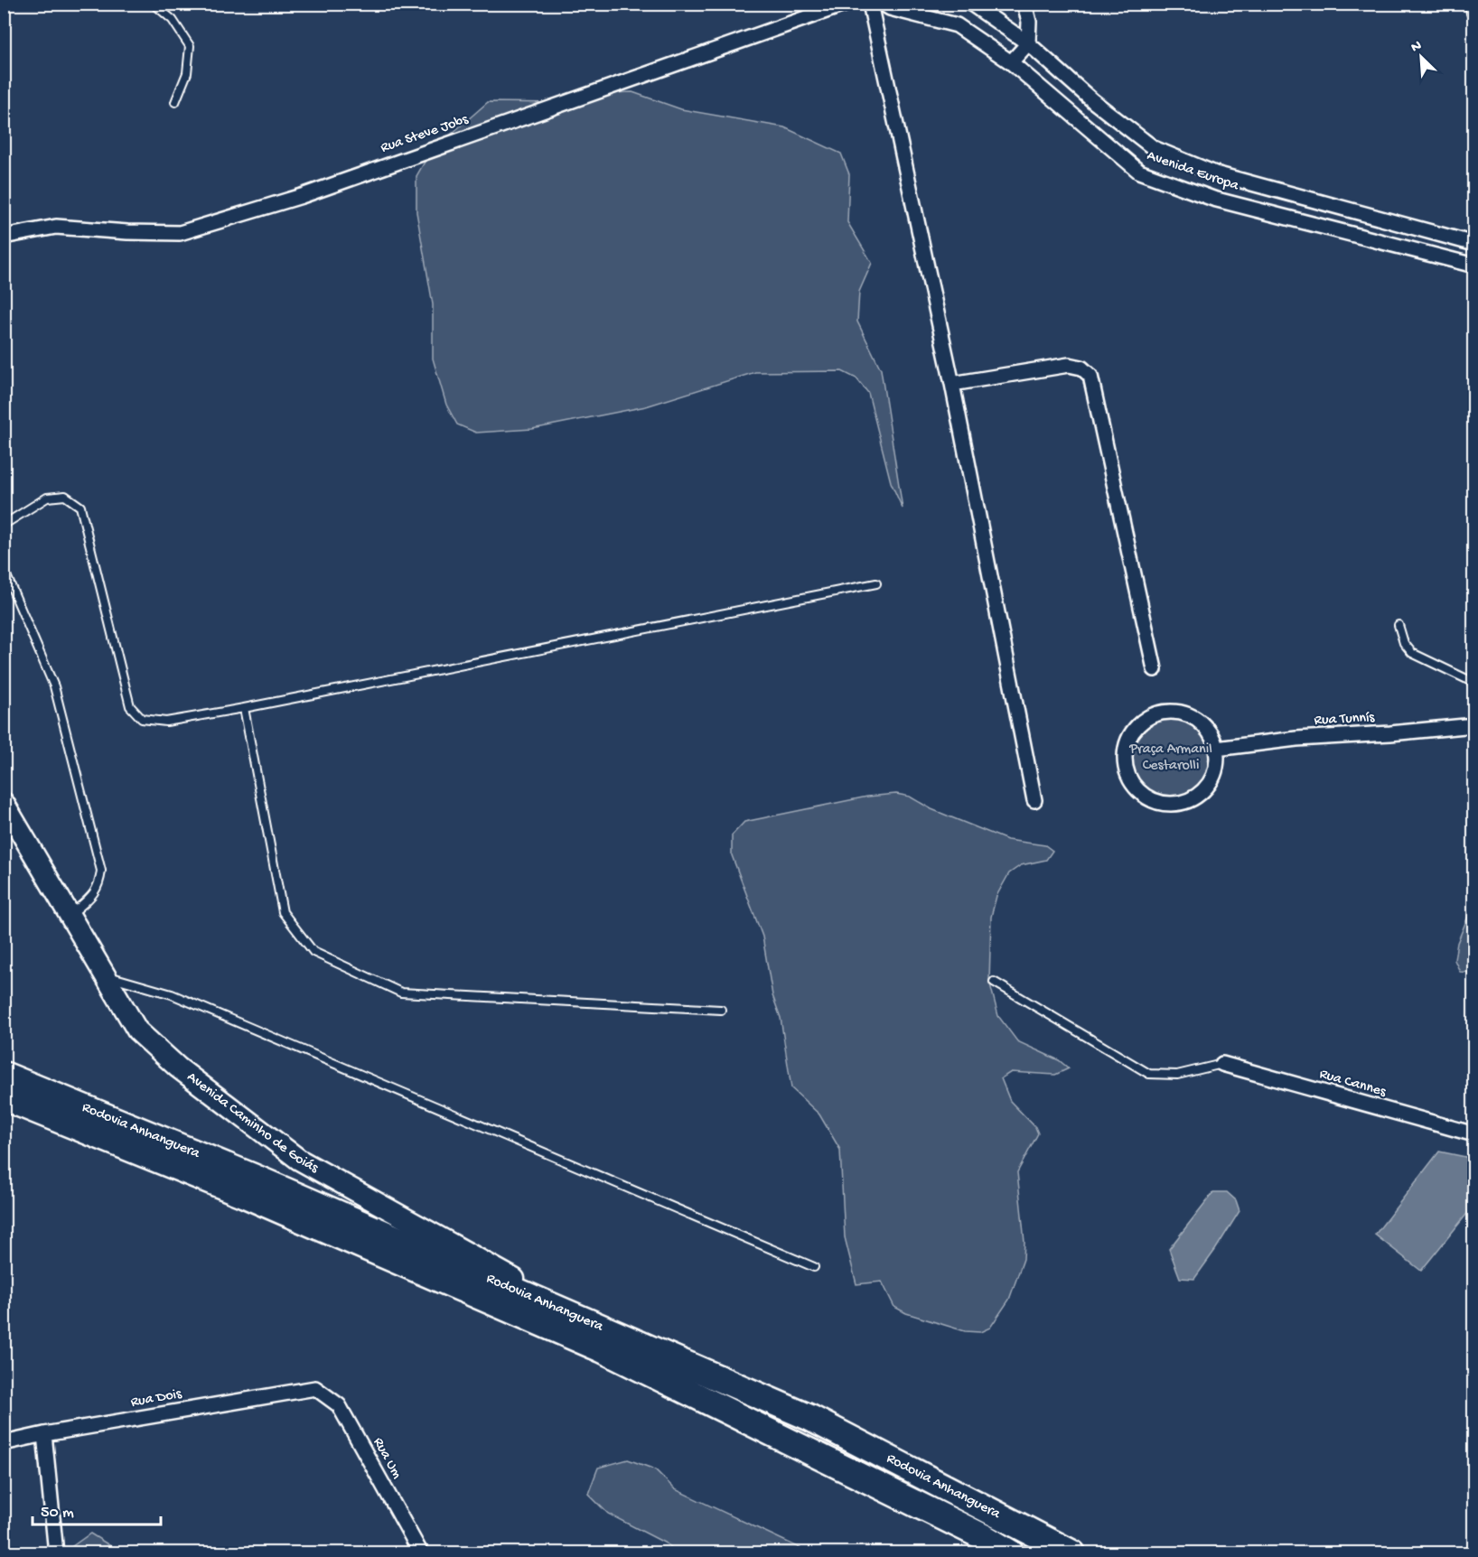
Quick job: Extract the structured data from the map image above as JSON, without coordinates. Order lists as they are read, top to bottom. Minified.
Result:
{"streets":{"highway":["Rodovia Anhanguera"],"main road":["Avenida Caminho de Goiás"],"street":["Rua Steve Jobs","Avenida Europa","Rua Tunnís","Rua Cannes","Rua Dois","Rua Um"]},"crossings":[["Avenida Caminho de Goiás","Rodovia Anhanguera"],["Rua Dois","Rua Um"]],"parks":["Praça Armanil Cestarolli"],"scale_bar":"50 m","north":"top left"}
